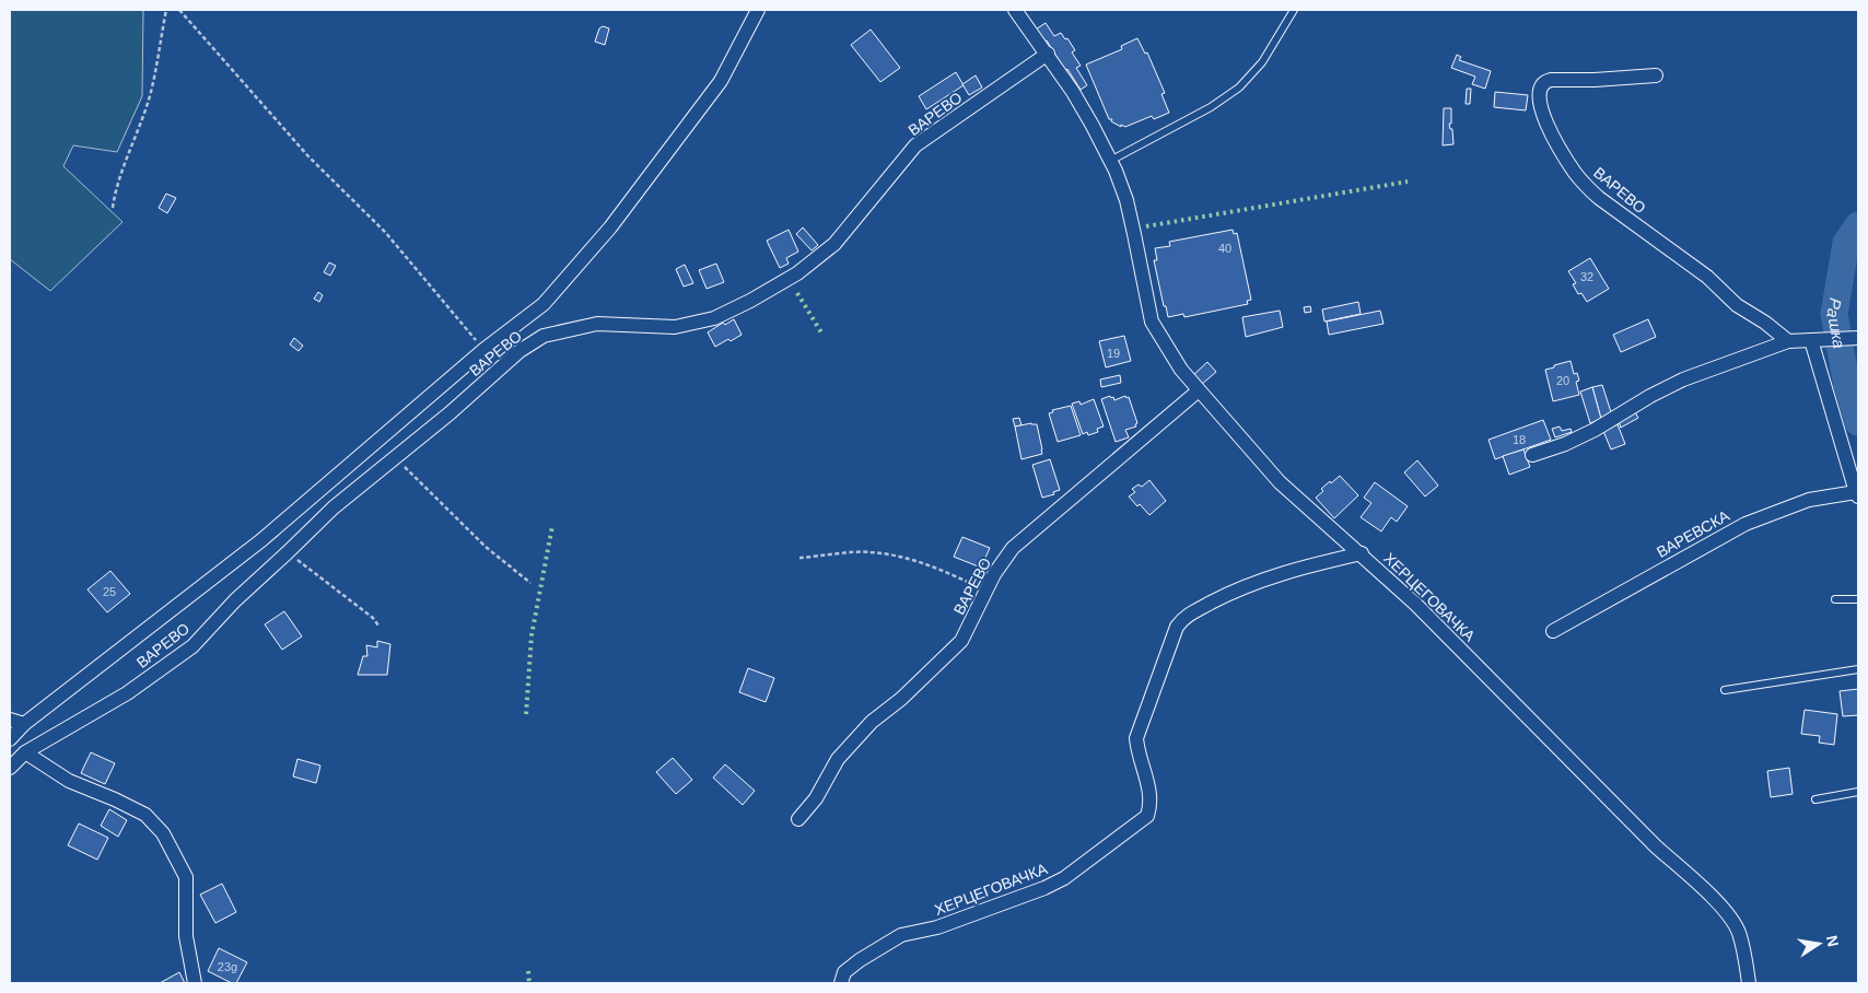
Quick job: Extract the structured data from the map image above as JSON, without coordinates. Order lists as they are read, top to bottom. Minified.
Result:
{"streets":{"street":["ВАРЕВО","ВАРЕВСКА","ХЕРЦЕГОВАЧКА"]},"water":["Рашка"],"house_numbers":["40","32","19","20","18","25","23g"],"north":"right"}
